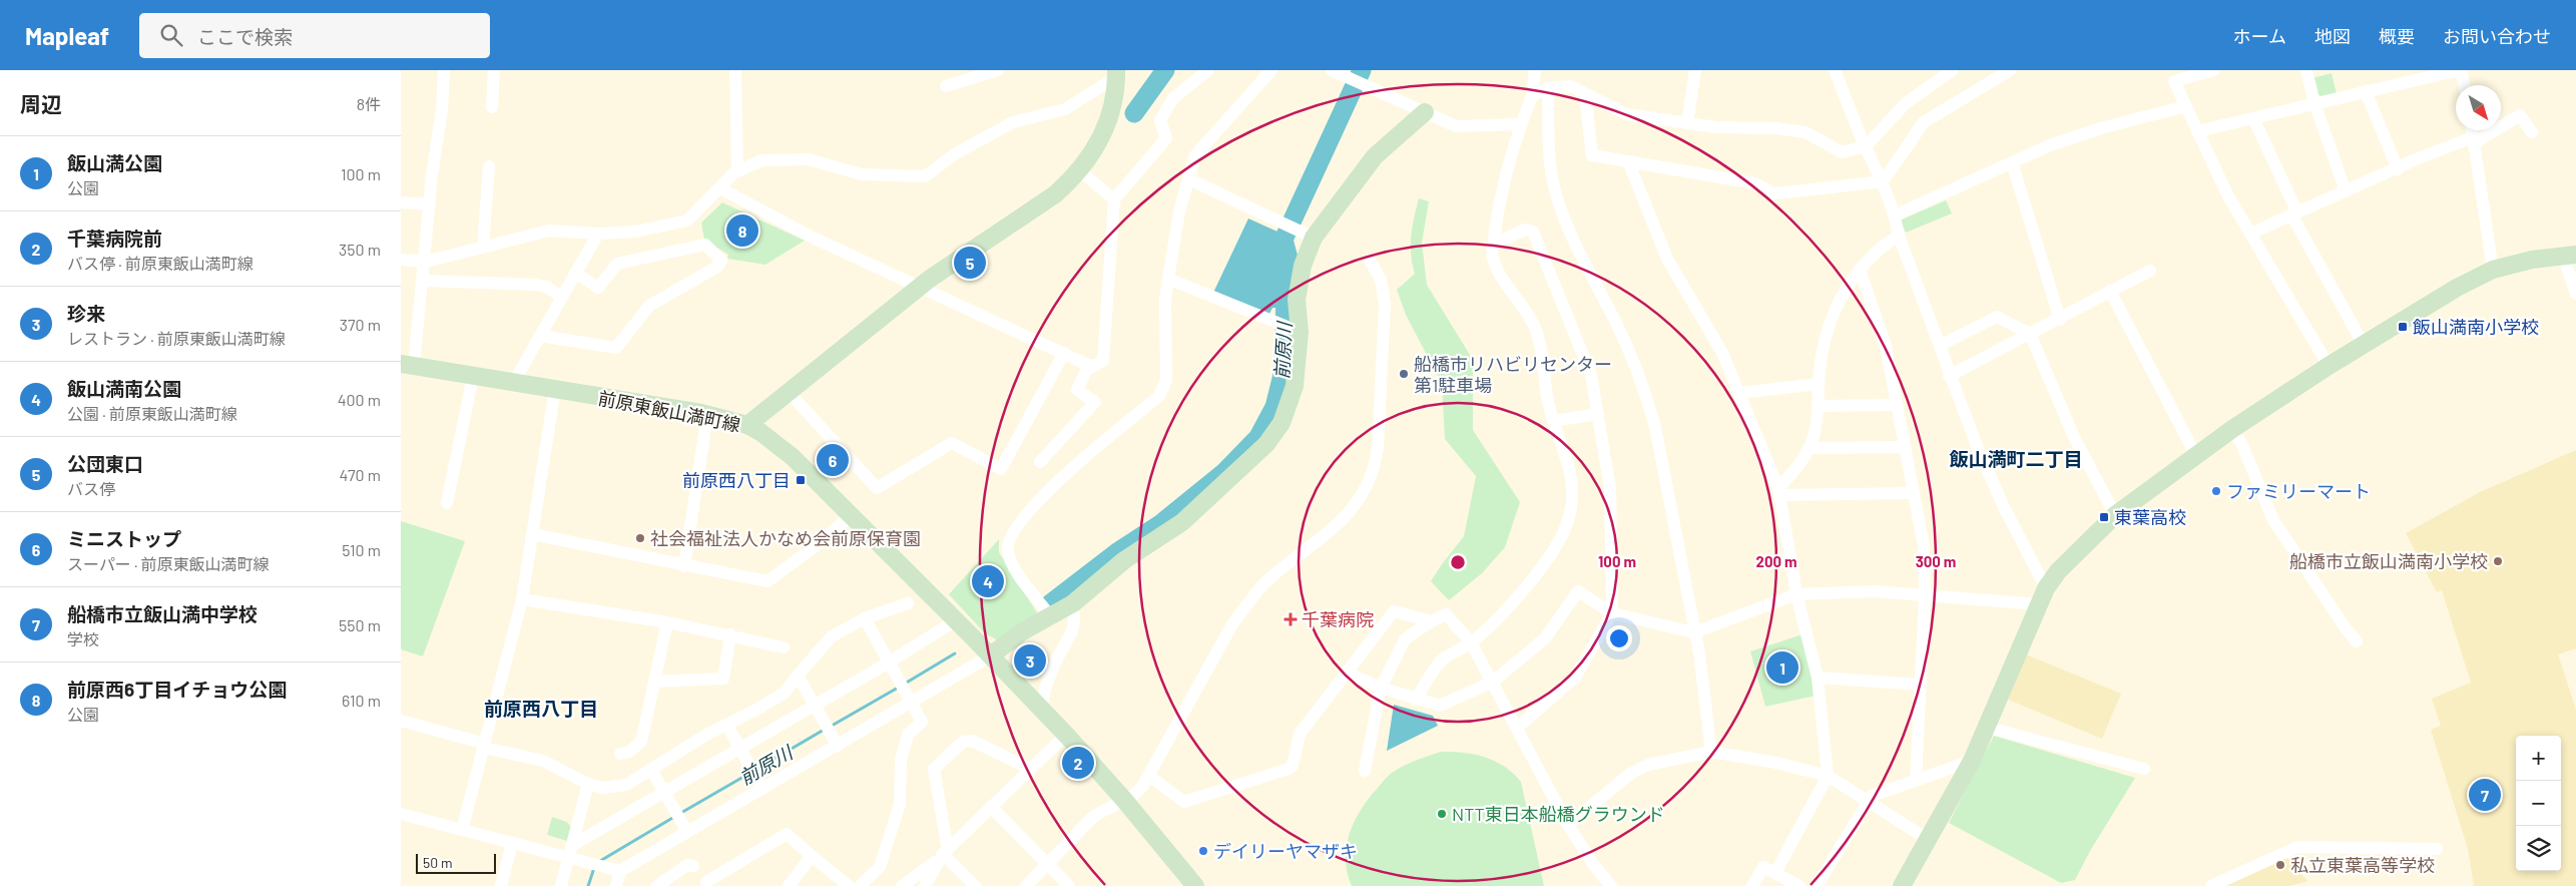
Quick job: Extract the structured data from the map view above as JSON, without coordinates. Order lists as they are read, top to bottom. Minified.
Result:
{"streets":{"street":["前原東飯山満町線"]},"districts":["飯山満町二丁目","前原西八丁目"],"water":["前原川"],"places":{"transit":["飯山満南小学校","前原西八丁目","東葉高校"],"other":["船橋市リハビリセンター 第1駐車場","ファミリーマート","社会福祉法人かなめ会前原保育園","船橋市立飯山満南小学校","NTT東日本船橋グラウンド","デイリーヤマザキ","私立東葉高等学校"],"health":["千葉病院"]},"scale_bar":"50 m","north":"bottom right","page":{"header":"Mapleaf","search":"ここで検索","nav":["ホーム","地図","概要","お問い合わせ"],"heading":["周辺","8件"],"list":[{"mark":"1","name":"飯山満公園","note":"公園","value":"100 m"},{"mark":"2","name":"千葉病院前","note":"バス停 · 前原東飯山満町線","value":"350 m"},{"mark":"3","name":"珍来","note":"レストラン · 前原東飯山満町線","value":"370 m"},{"mark":"4","name":"飯山満南公園","note":"公園 · 前原東飯山満町線","value":"400 m"},{"mark":"5","name":"公団東口","note":"バス停","value":"470 m"},{"mark":"6","name":"ミニストップ","note":"スーパー · 前原東飯山満町線","value":"510 m"},{"mark":"7","name":"船橋市立飯山満中学校","note":"学校","value":"550 m"},{"mark":"8","name":"前原西6丁目イチョウ公園","note":"公園","value":"610 m"}],"pins":["8","5","6","4","3","1","2","7"],"map_buttons":["+","−"],"scale":"50 m"},"rings":["100 m","200 m","300 m"]}
